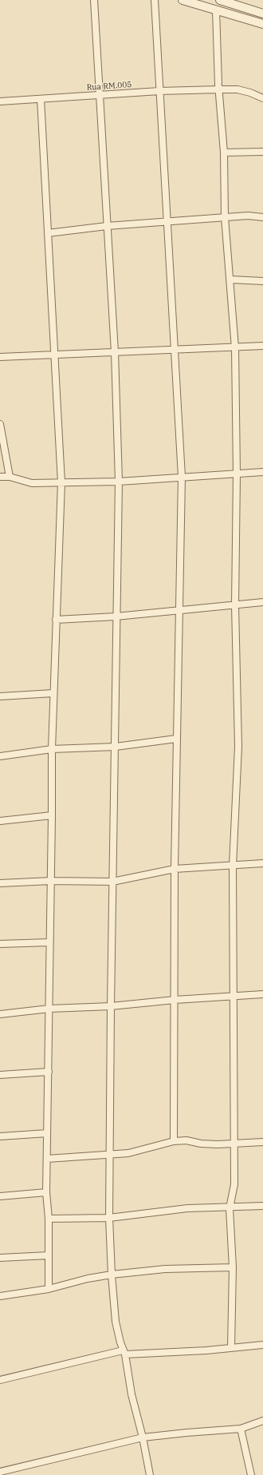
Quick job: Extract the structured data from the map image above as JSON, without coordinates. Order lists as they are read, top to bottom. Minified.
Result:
{"streets":{"street":["Rua RM.005"]}}
